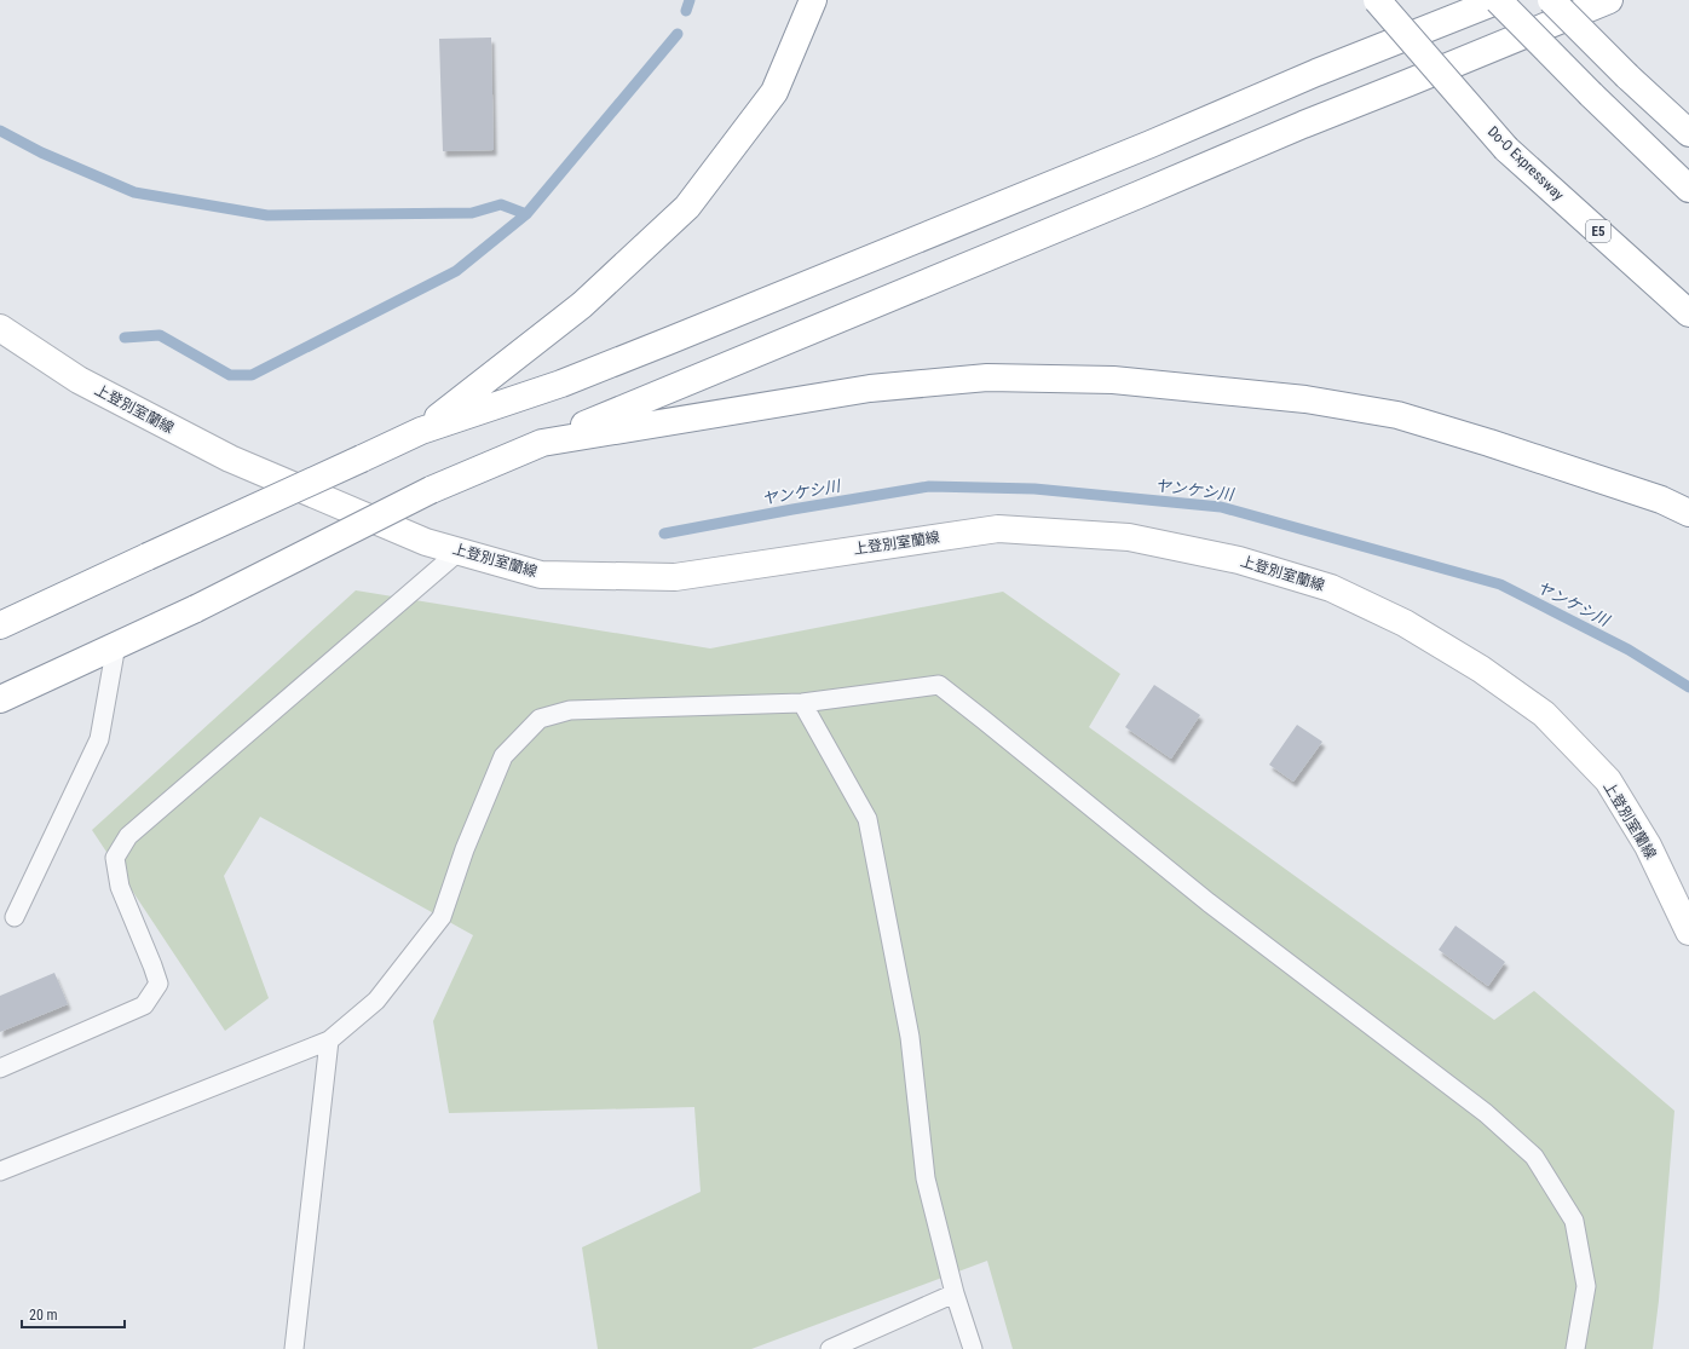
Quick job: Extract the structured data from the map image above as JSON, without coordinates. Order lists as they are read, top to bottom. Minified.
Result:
{"streets":{"main road":["Do-O Expressway","E5","上登別室蘭線"]},"water":["ヤンケシ川"],"scale_bar":"20 m"}
